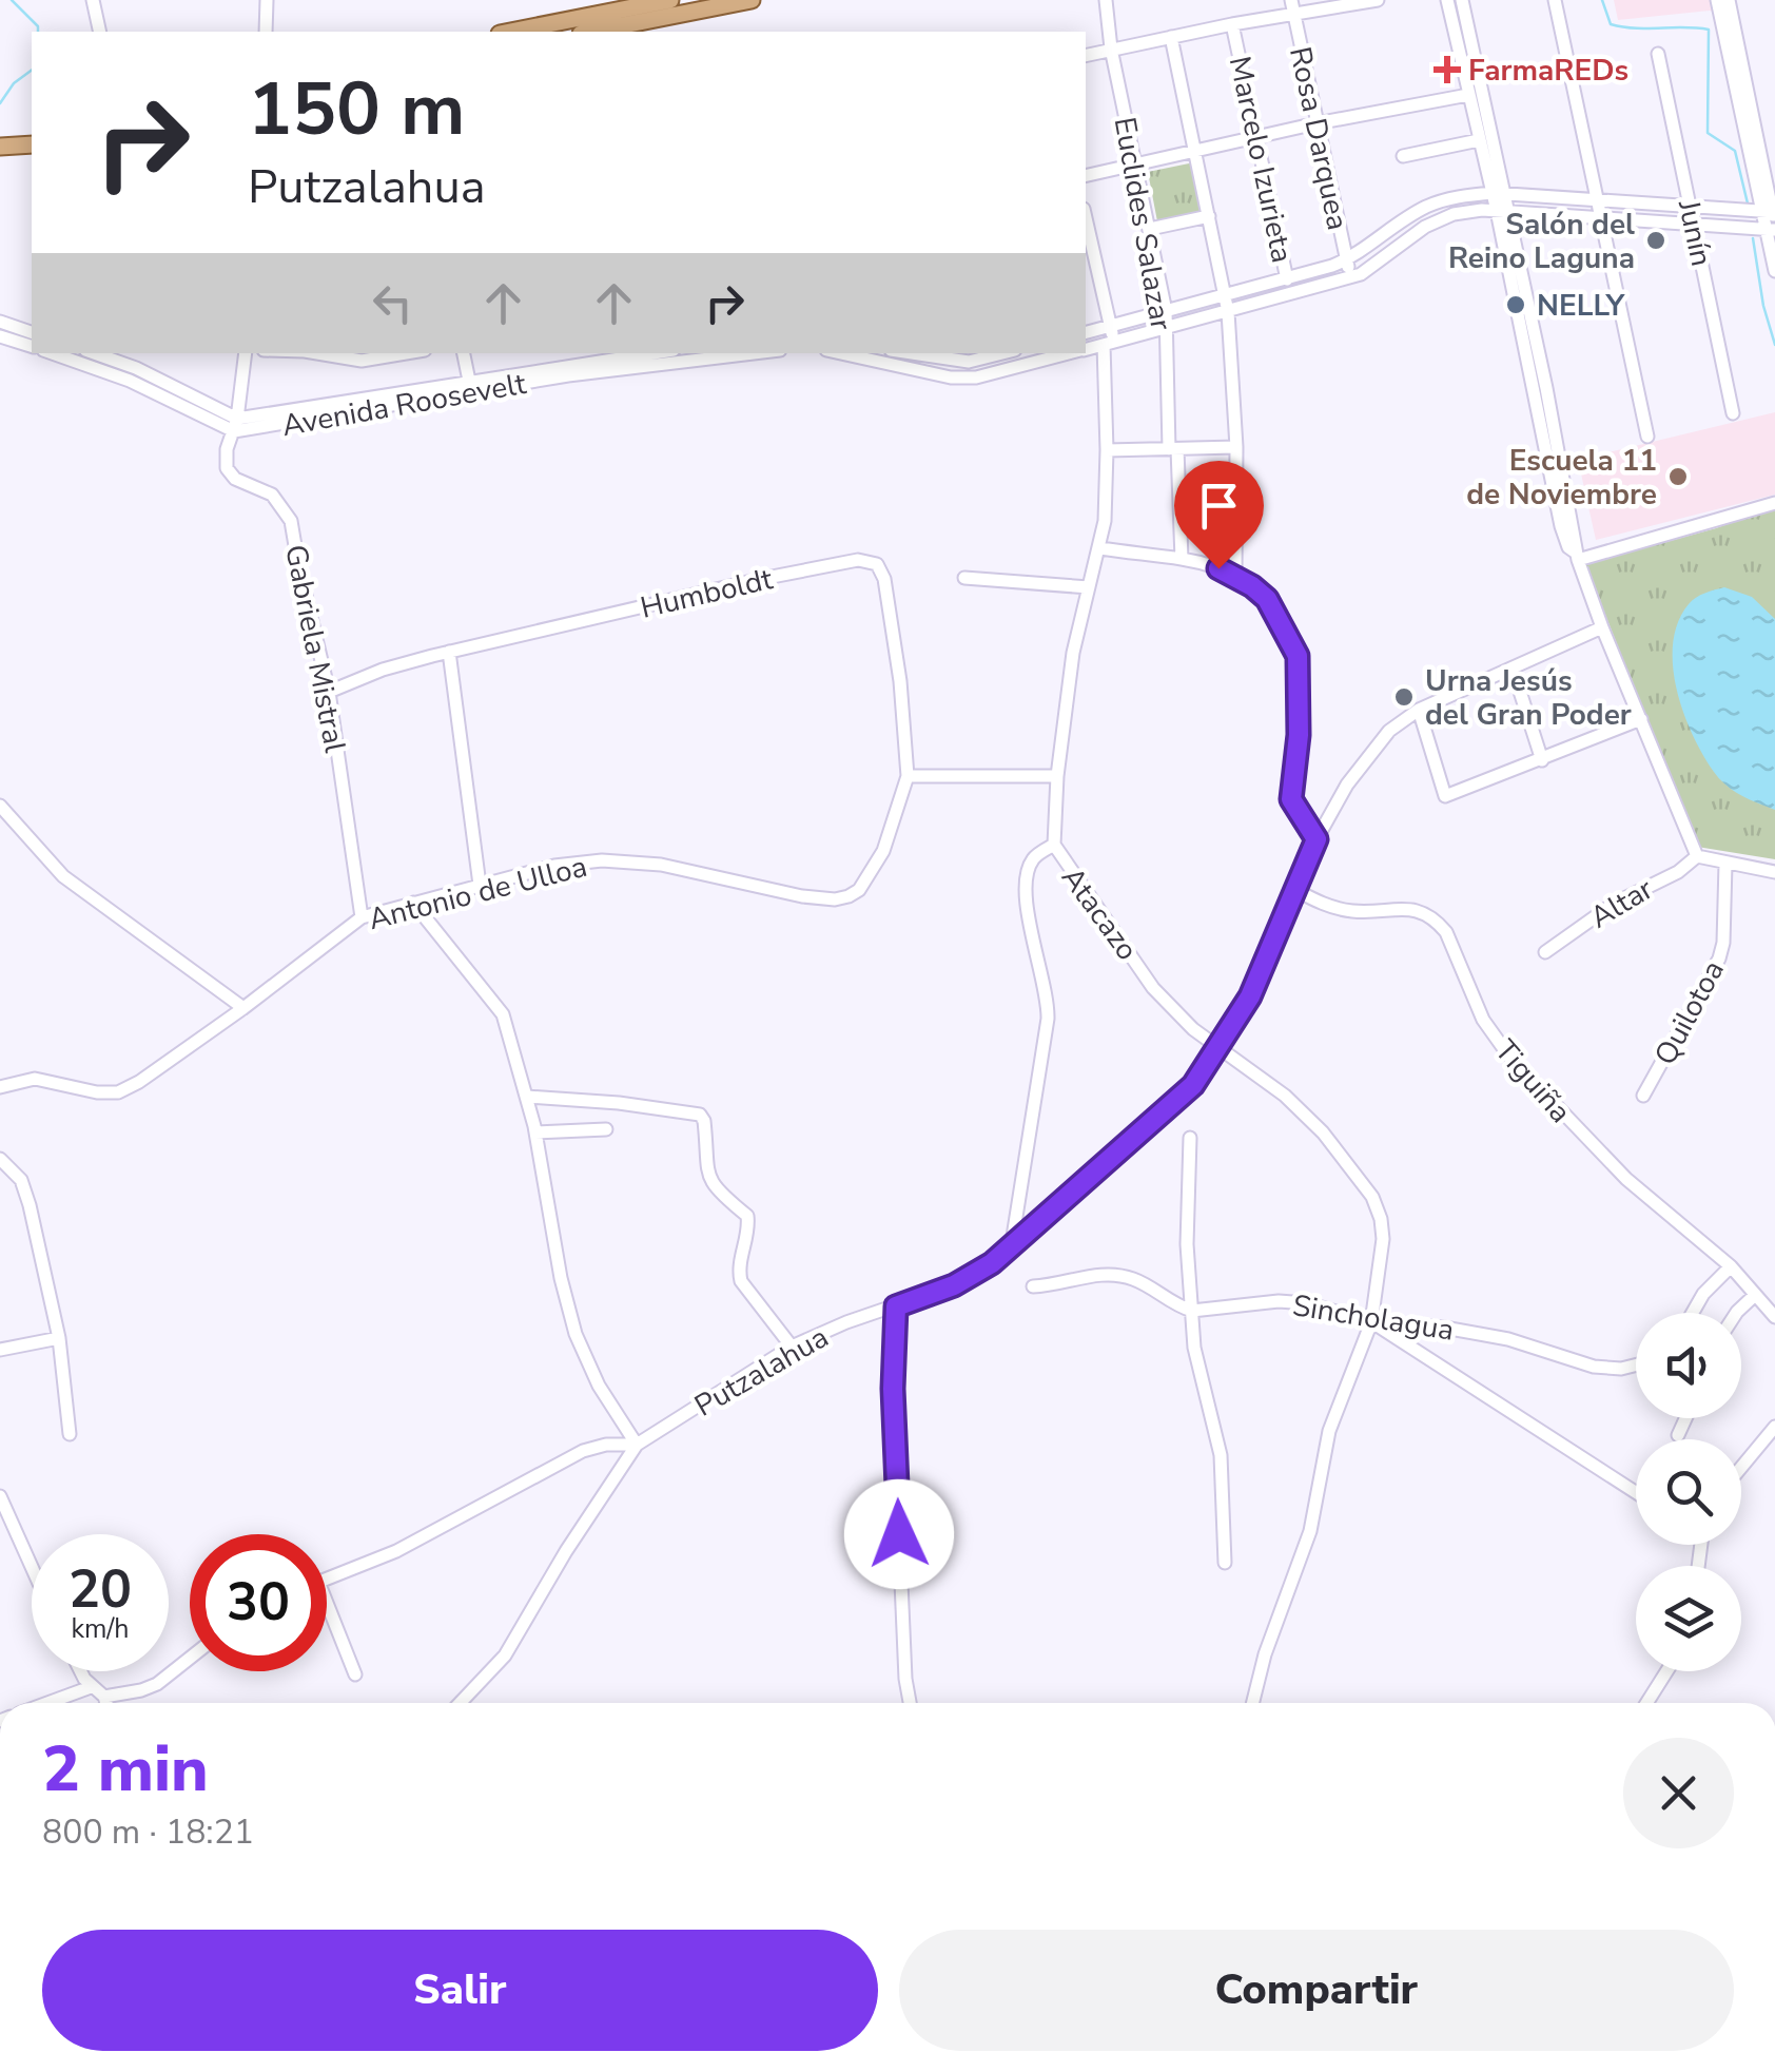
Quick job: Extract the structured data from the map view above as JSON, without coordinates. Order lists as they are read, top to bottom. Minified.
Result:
{"streets":{"street":["Rosa Darquea","Marcelo Izurieta","Euclides Salazar","Junín","Avenida Roosevelt","Humboldt","Gabriela Mistral","Antonio de Ulloa","Altar","Atacazo","Quilotoa","Tiguiña","Sincholagua","Putzalahua"]},"crossings":[["Avenida Roosevelt","Gabriela Mistral"],["Humboldt","Gabriela Mistral"],["Humboldt","Antonio de Ulloa"],["Gabriela Mistral","Antonio de Ulloa"],["Atacazo","Sincholagua"],["Atacazo","Putzalahua"],["Tiguiña","Putzalahua"]],"places":{"health":["FarmaREDs"],"other":["Salón del Reino Laguna","NELLY","Escuela 11 de Noviembre","Urna Jesús del Gran Poder"]},"page":{"turn":["150 m","Putzalahua"],"speed":"20 km/h","limit":"30","heading":["2 min","800 m · 18:21"],"buttons":["Salir","Compartir"]}}
